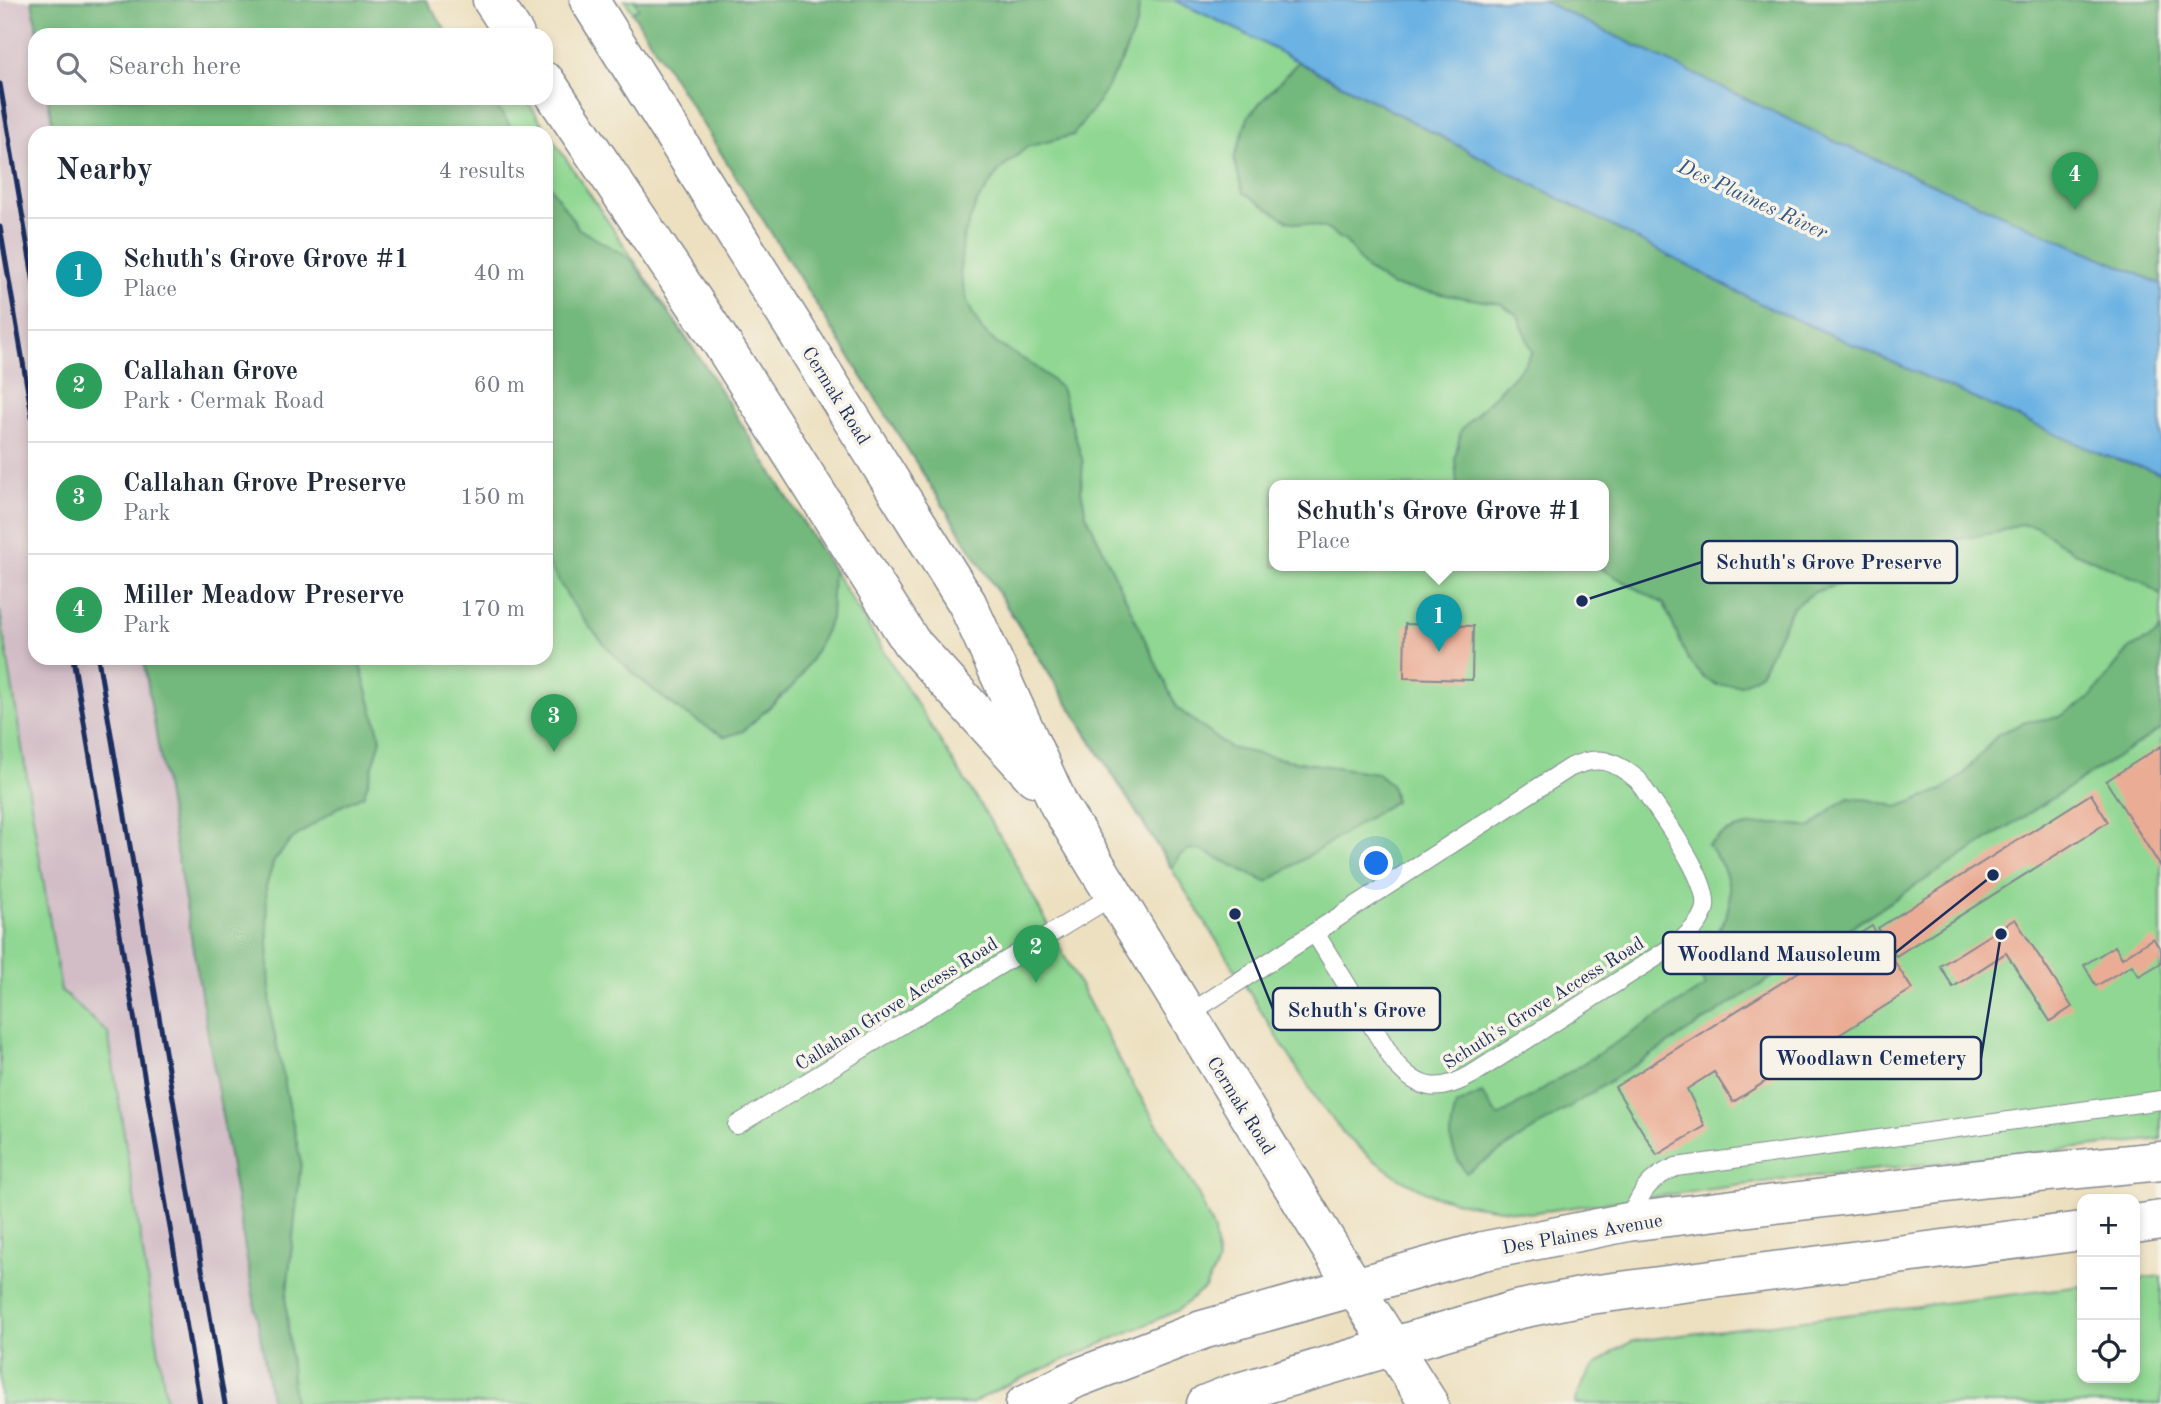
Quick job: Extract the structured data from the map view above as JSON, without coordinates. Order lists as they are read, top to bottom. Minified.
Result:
{"streets":{"main road":["Cermak Road","Des Plaines Avenue"],"lane":["Schuth's Grove Access Road","Callahan Grove Access Road"]},"crossings":[["Cermak Road","Schuth's Grove Access Road"],["Cermak Road","Callahan Grove Access Road"],["Cermak Road","Des Plaines Avenue"]],"water":["Des Plaines River"],"places":["Schuth's Grove Preserve","Woodland Mausoleum","Schuth's Grove","Woodlawn Cemetery"],"page":{"search":"Search here","heading":["Nearby","4 results"],"pins":["4","1","3","2"],"list":[{"mark":"1","name":"Schuth's Grove Grove #1","note":"Place","value":"40 m"},{"mark":"2","name":"Callahan Grove","note":"Park · Cermak Road","value":"60 m"},{"mark":"3","name":"Callahan Grove Preserve","note":"Park","value":"150 m"},{"mark":"4","name":"Miller Meadow Preserve","note":"Park","value":"170 m"}],"popup":["Schuth's Grove Grove #1","Place"],"map_buttons":["+","−"]}}
